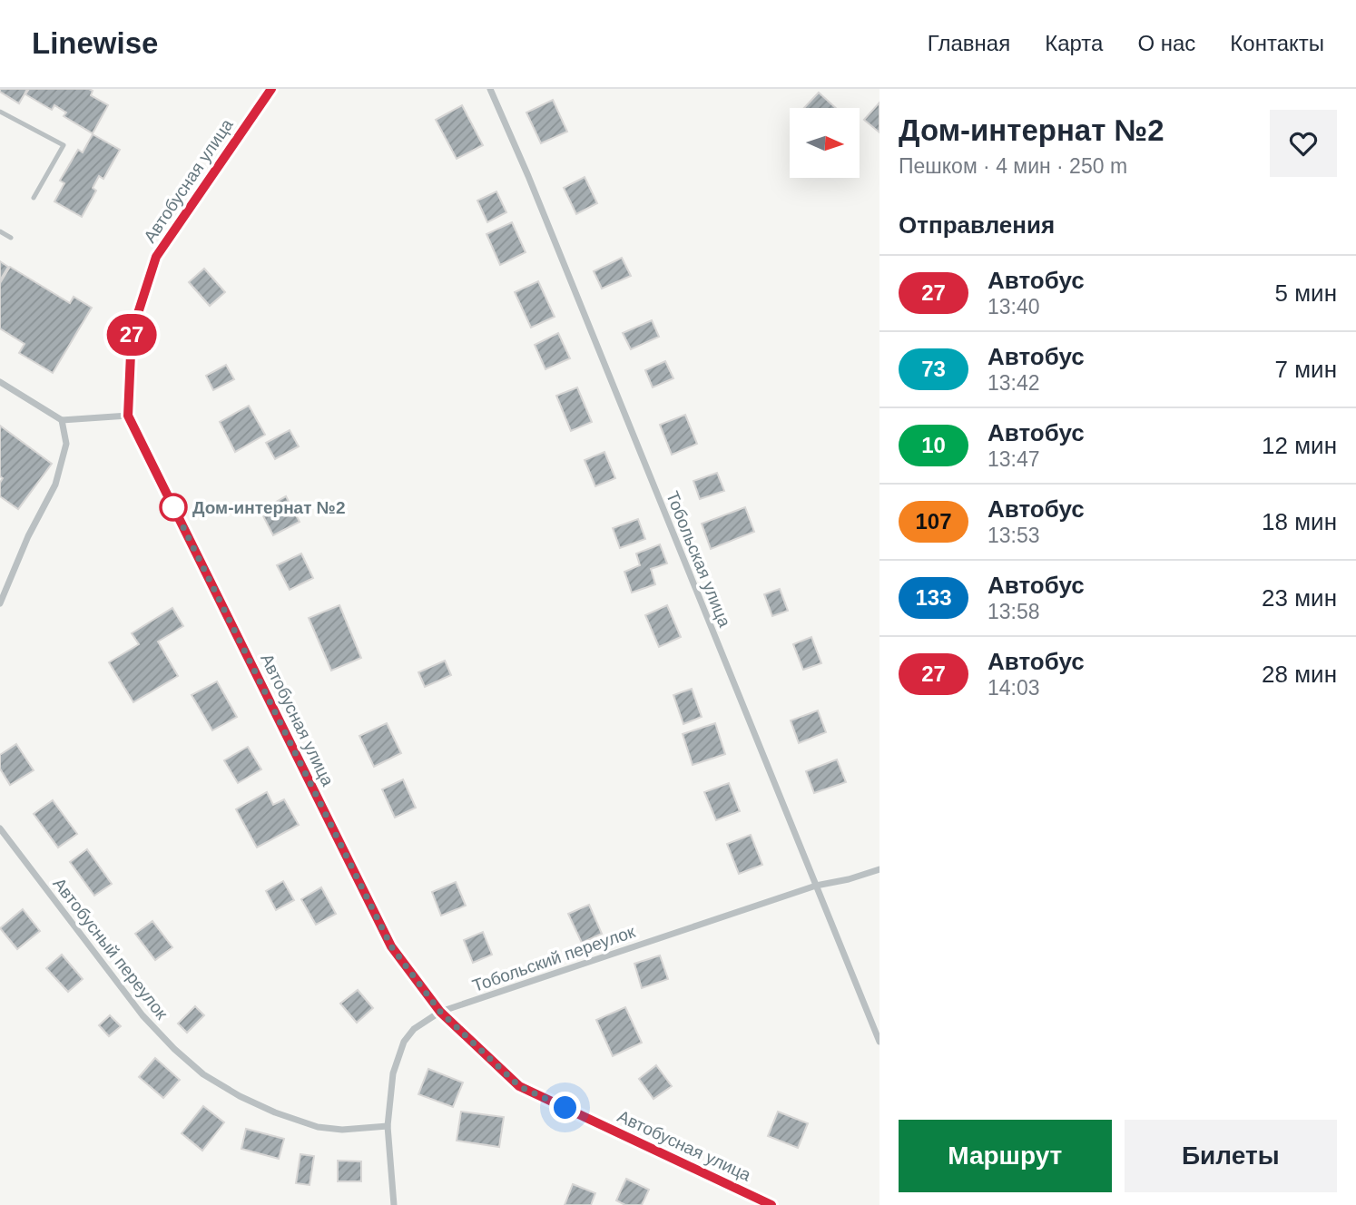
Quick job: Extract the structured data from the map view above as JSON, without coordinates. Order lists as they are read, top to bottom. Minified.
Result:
{"streets":{"street":["Автобусная улица","Тобольская улица","Автобусный переулок","Тобольский переулок"]},"crossings":[["Автобусная улица","Тобольский переулок"],["Тобольская улица","Тобольский переулок"],["Автобусный переулок","Тобольский переулок"]],"places":["Дом-интернат №2"],"lines":["bus line 27"],"north":"right","page":{"header":"Linewise","nav":["Главная","Карта","О нас","Контакты"],"on_map":"27","heading":[["Дом-интернат №2","Пешком · 4 мин · 250 m"],"Отправления"],"list":[{"mark":"27","name":"Автобус","note":"13:40","value":"5 мин"},{"mark":"73","name":"Автобус","note":"13:42","value":"7 мин"},{"mark":"10","name":"Автобус","note":"13:47","value":"12 мин"},{"mark":"107","name":"Автобус","note":"13:53","value":"18 мин"},{"mark":"133","name":"Автобус","note":"13:58","value":"23 мин"},{"mark":"27","name":"Автобус","note":"14:03","value":"28 мин"}],"buttons":["Маршрут","Билеты"]}}
